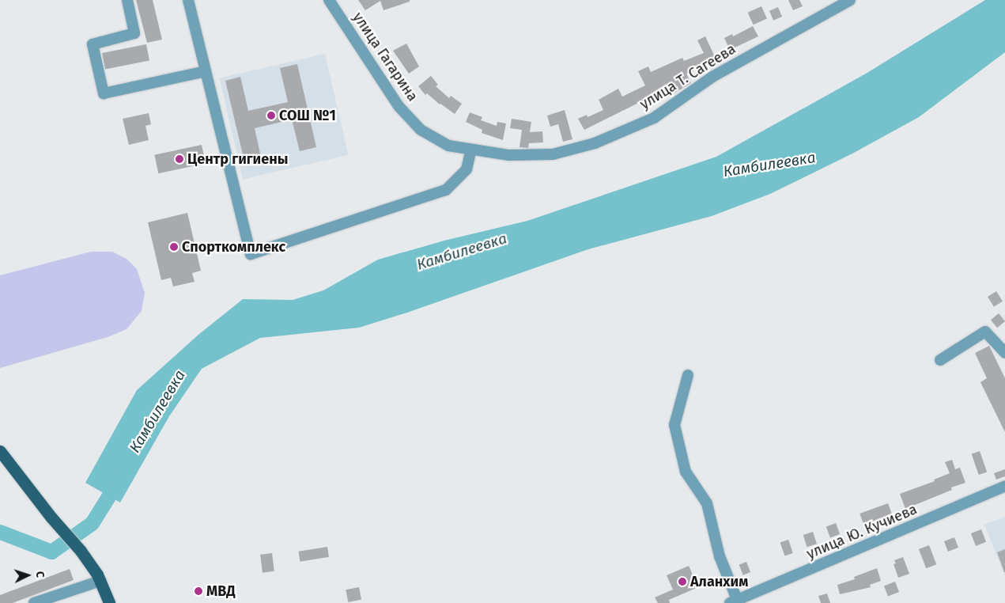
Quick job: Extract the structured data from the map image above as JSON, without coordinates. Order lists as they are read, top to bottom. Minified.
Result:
{"streets":{"street":["улица Гагарина","улица Т. Сагеева","улица Ю. Кучиева"]},"crossings":[["улица Гагарина","улица Т. Сагеева"]],"water":["Камбилеевка"],"places":["СОШ №1","Центр гигиены","Спорткомплекс","Аланхим","МВД"],"north":"right"}
